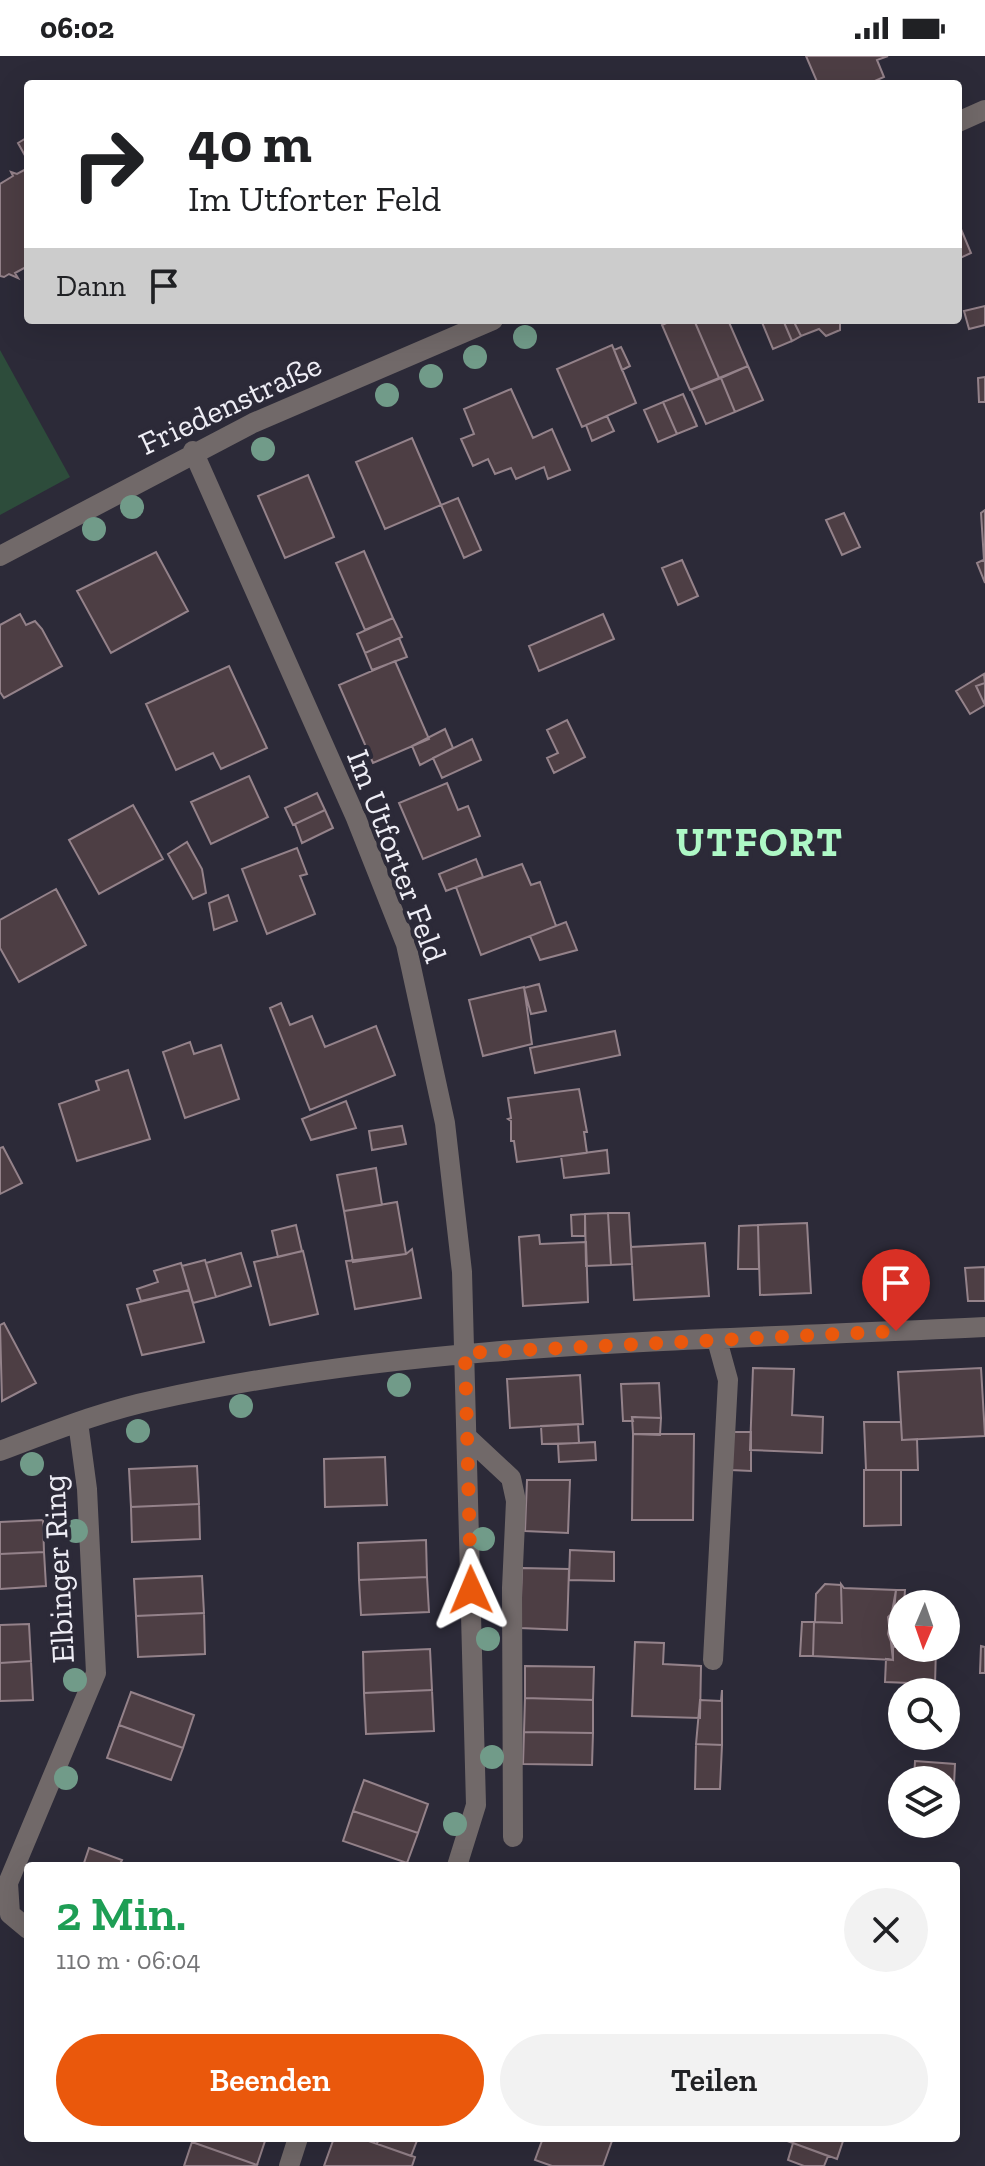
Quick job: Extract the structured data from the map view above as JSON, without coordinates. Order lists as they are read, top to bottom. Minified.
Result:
{"streets":{"street":["Friedenstraße","Im Utforter Feld","Elbinger Ring"]},"crossings":[["Friedenstraße","Im Utforter Feld"]],"districts":["UTFORT"],"north":"bottom","page":{"status":"06:02","turn":["40 m","Im Utforter Feld"],"then":"Dann","heading":["2 Min.","110 m · 06:04"],"buttons":["Beenden","Teilen"]}}
